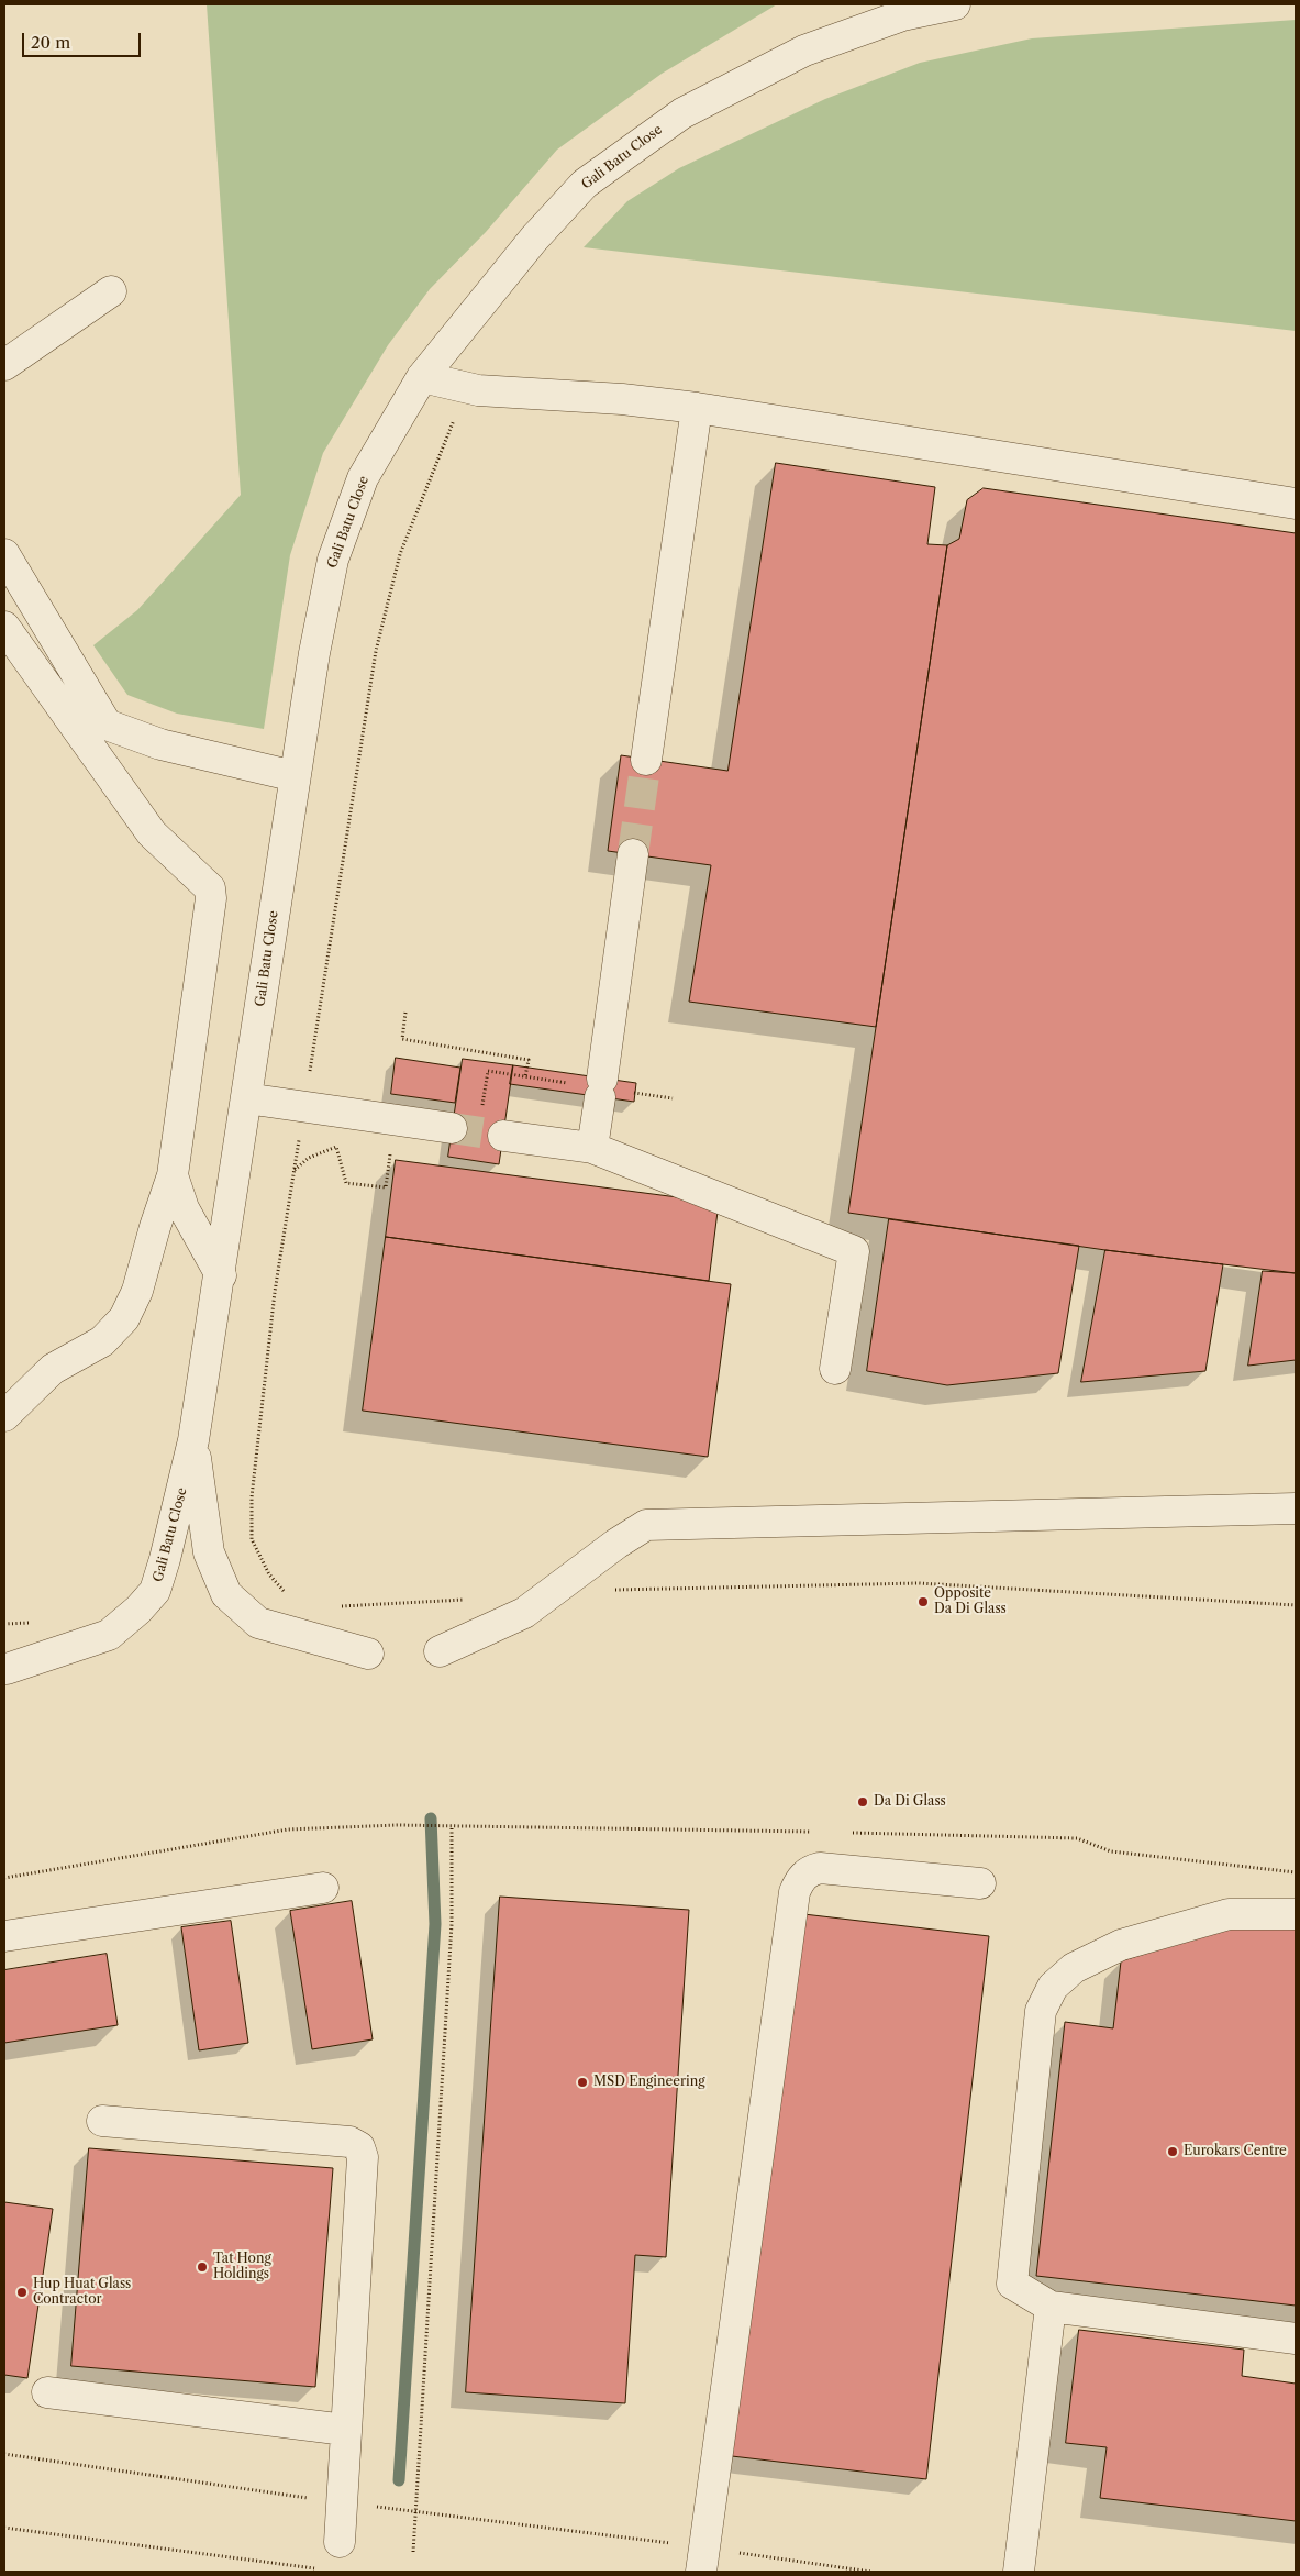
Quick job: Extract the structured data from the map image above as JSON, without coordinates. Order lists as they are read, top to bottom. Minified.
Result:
{"streets":{"street":["Gali Batu Close"]},"places":["Opposite Da Di Glass","Da Di Glass","MSD Engineering","Eurokars Centre","Tat Hong Holdings","Hup Huat Glass Contractor"],"scale_bar":"20 m"}
